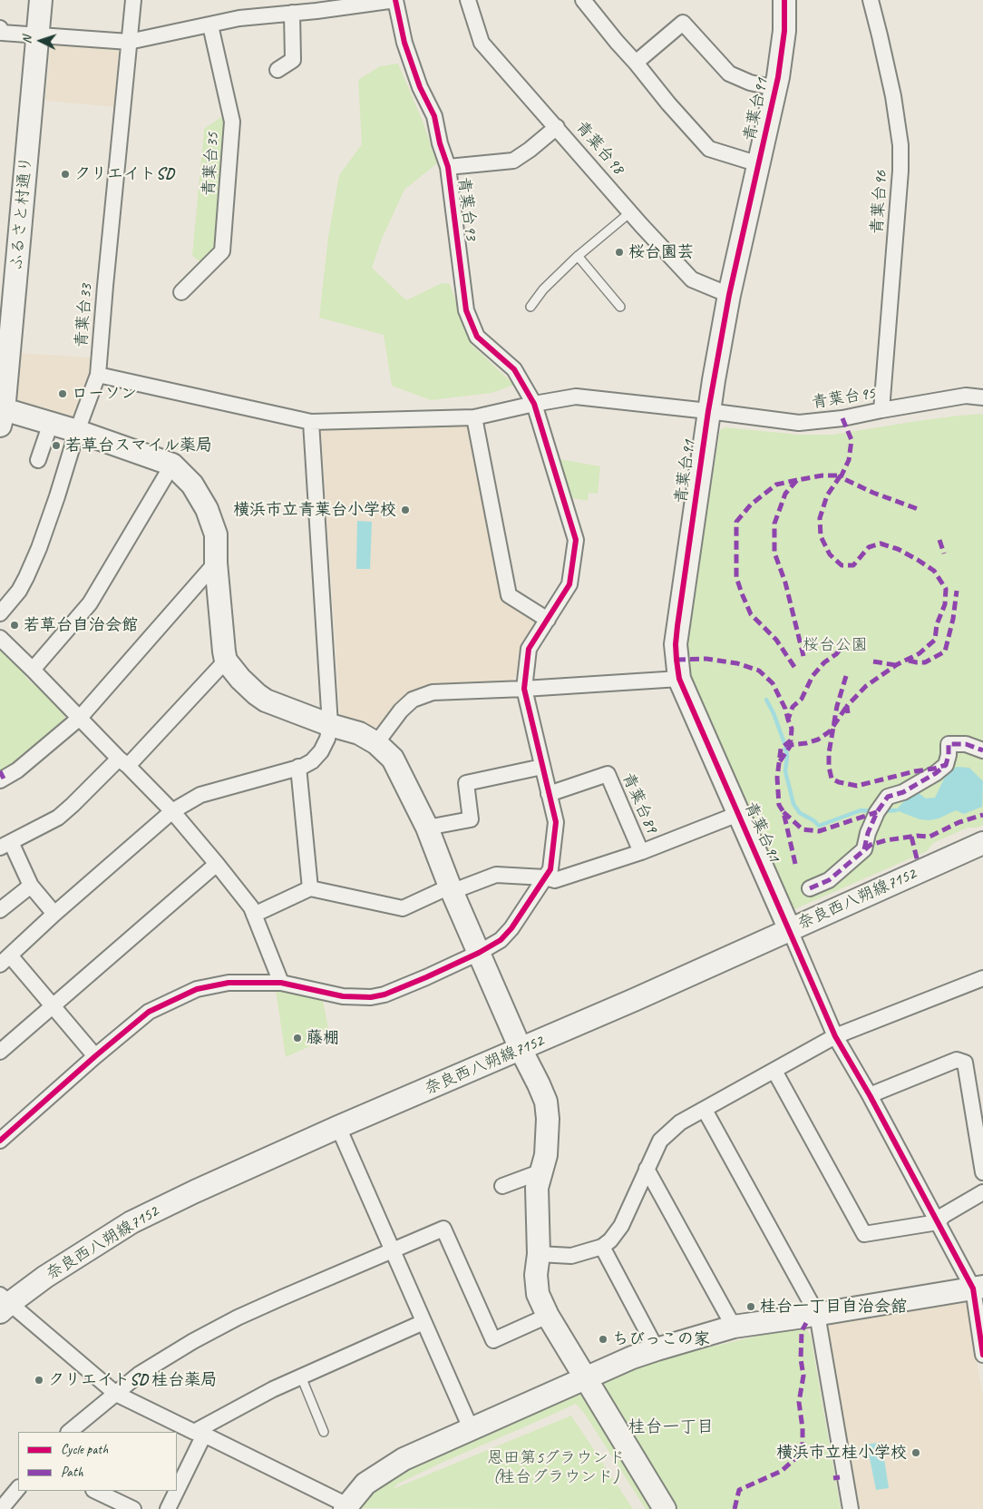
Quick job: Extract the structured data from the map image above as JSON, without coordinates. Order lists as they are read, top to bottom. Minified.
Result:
{"streets":{"street":["青葉台91","青葉台98","青葉台35","青葉台96","青葉台93","ふるさと村通り","青葉台33","青葉台95","青葉台89","奈良西八朔線7152"]},"crossings":[["青葉台91","青葉台98"],["青葉台91","青葉台95"],["青葉台91","奈良西八朔線7152"],["青葉台96","青葉台95"],["青葉台93","青葉台95"],["青葉台93","青葉台89"],["青葉台33","青葉台95"]],"districts":["桂台一丁目"],"parks":["桜台公園","恩田第5グラウンド (桂台グラウンド)"],"places":["クリエイトSD","桜台園芸","ローソン","若草台スマイル薬局","横浜市立青葉台小学校","若草台自治会館","藤棚","桂台一丁目自治会舘","ちびっこの家","クリエイトSD 桂台薬局","横浜市立桂小学校"],"legend":["Cycle path","Path"],"north":"left"}
